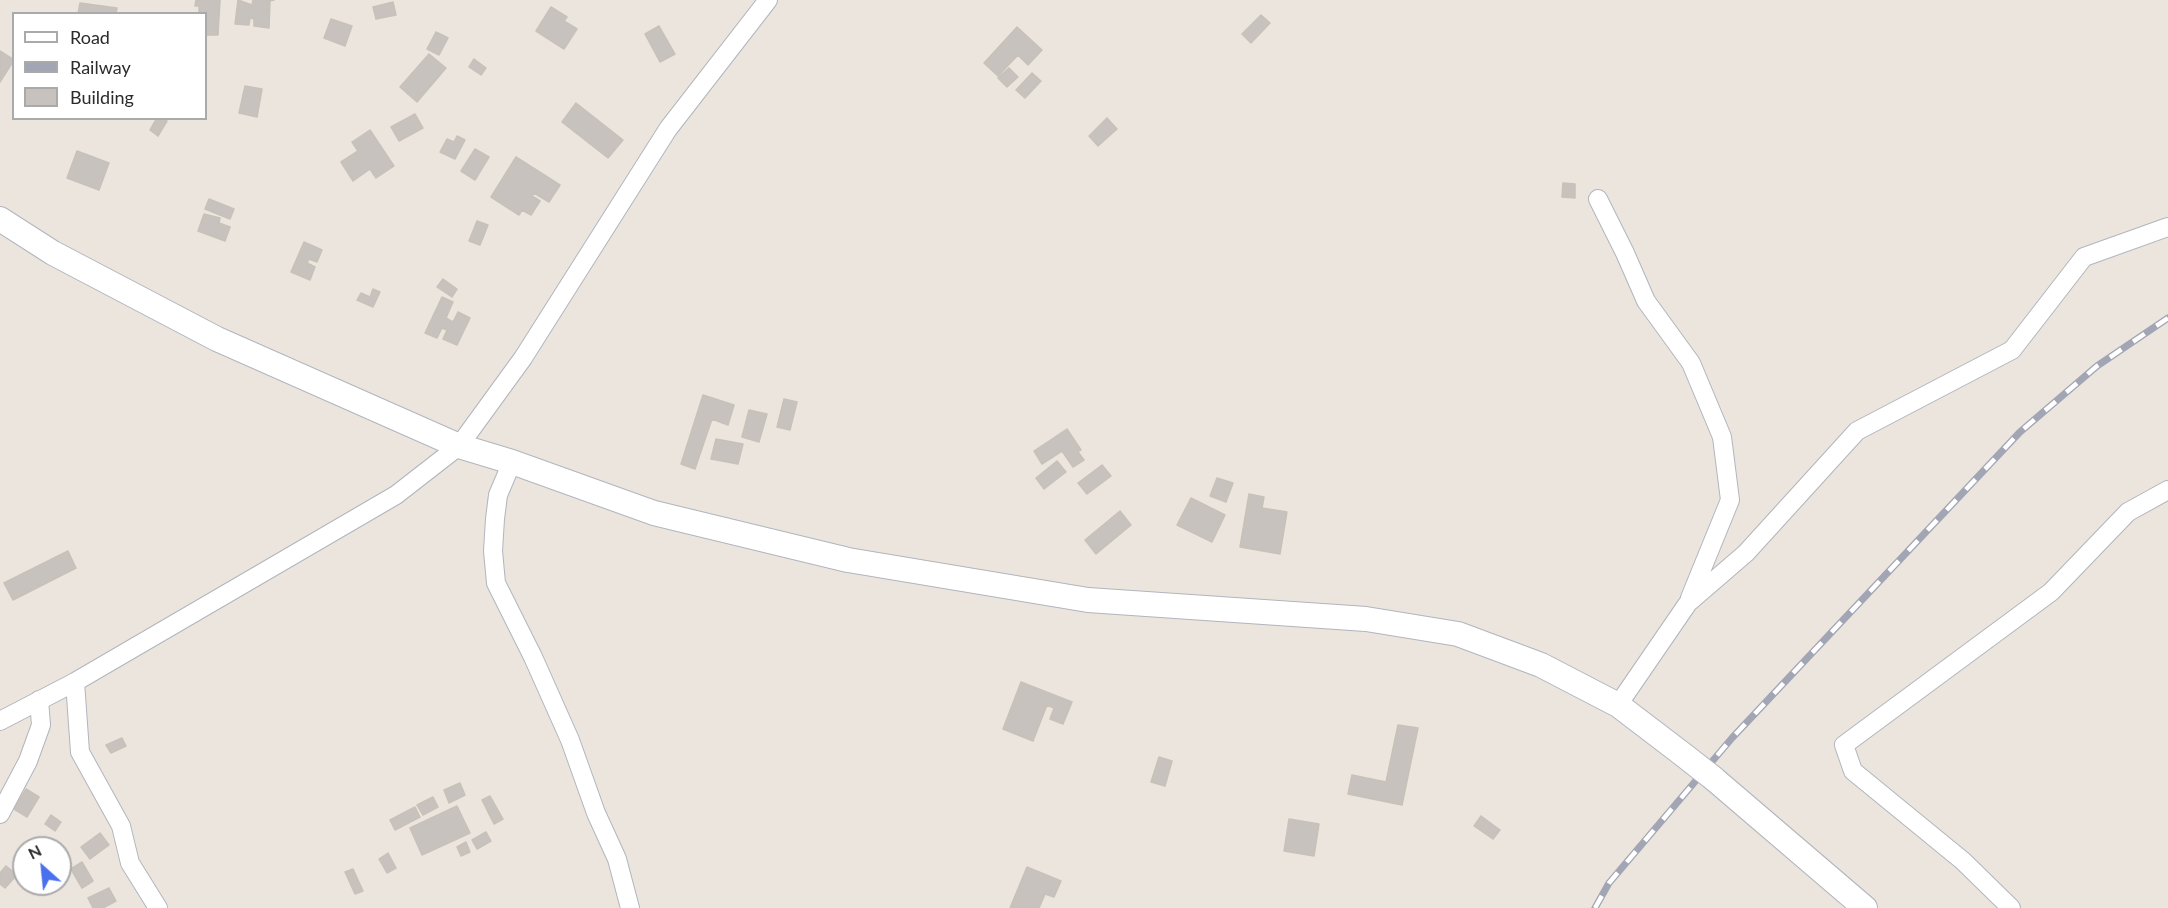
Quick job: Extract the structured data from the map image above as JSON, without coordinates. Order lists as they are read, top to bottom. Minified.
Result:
{"legend":["Road","Railway","Building"],"north":"top left"}
